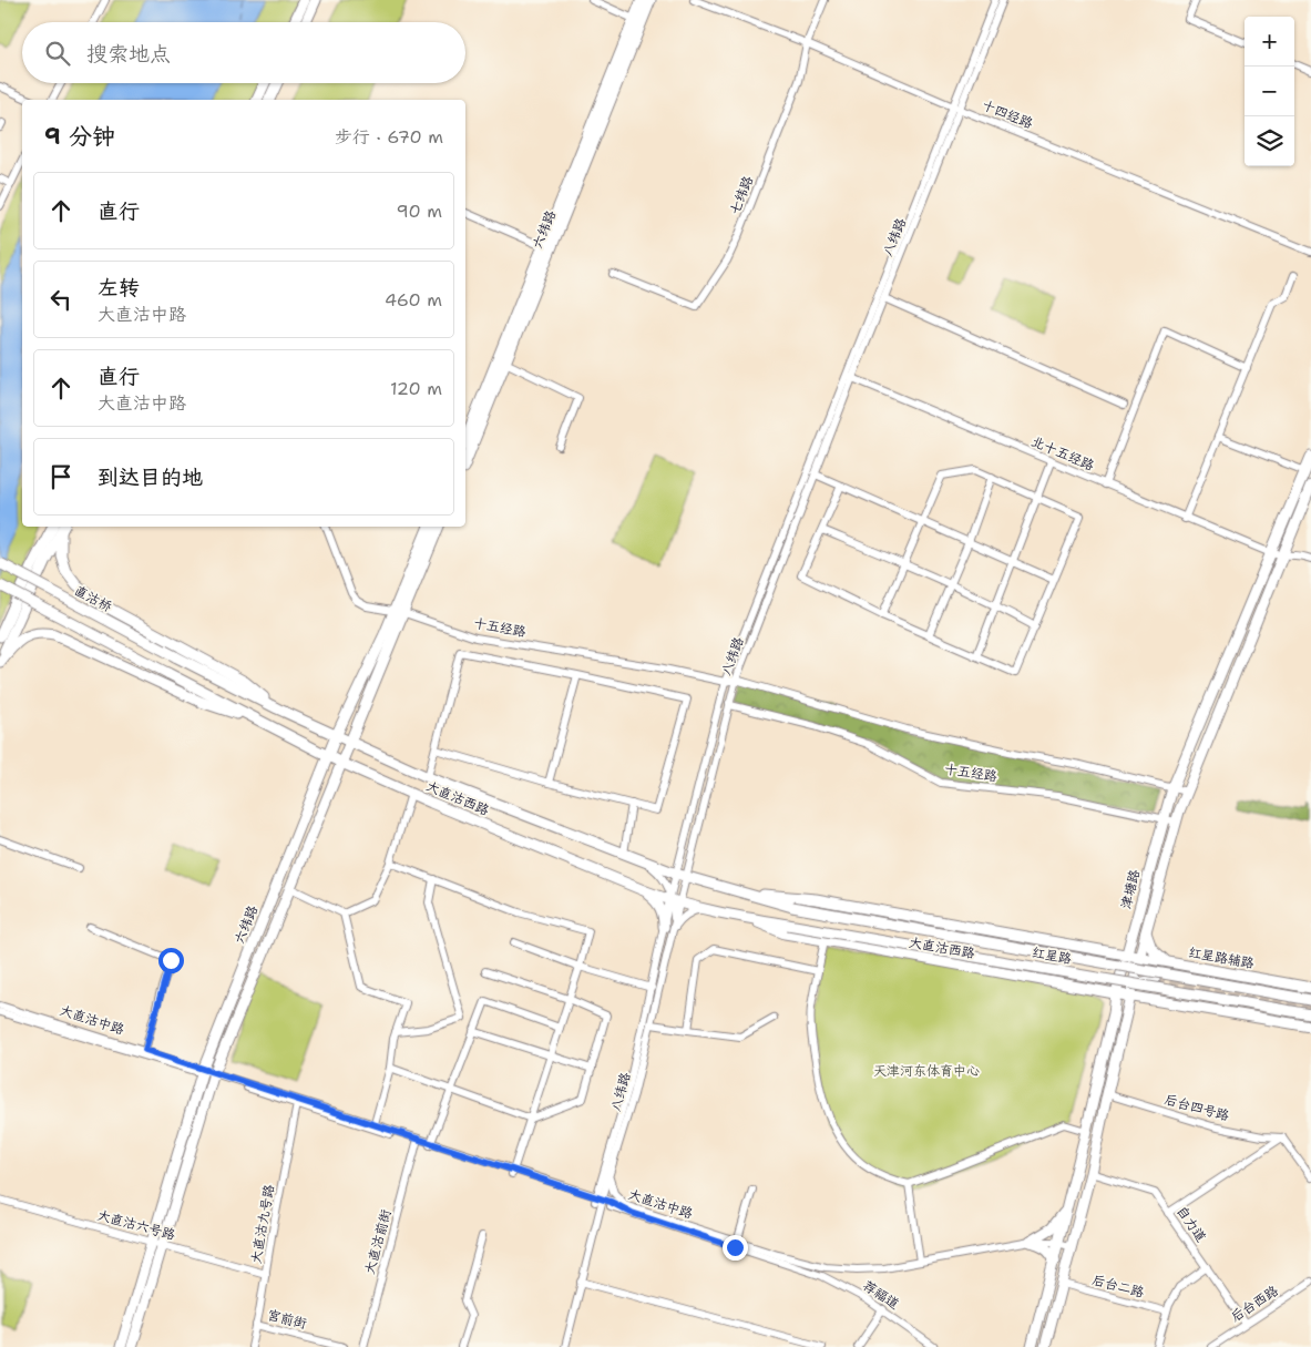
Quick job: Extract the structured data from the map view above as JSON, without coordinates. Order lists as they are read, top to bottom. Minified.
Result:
{"streets":{"main road":["六纬路","直沽桥","大直沽西路","津塘路","红星路","红星路辅路"],"street":["十四经路","七纬路","八纬路","北十五经路","十五经路","大直沽中路","后台四号路","大直沽九号路","自力道","大直沽六号路","大直沽前街","后台二路","荐福道","后台西路","宫前街"]},"crossings":[["十四经路","七纬路"],["十四经路","八纬路"],["六纬路","十五经路"],["六纬路","大直沽西路"],["六纬路","大直沽中路"],["六纬路","大直沽六号路"],["八纬路","北十五经路"],["八纬路","十五经路"],["八纬路","大直沽西路"],["八纬路","大直沽中路"],["北十五经路","津塘路"],["直沽桥","大直沽西路"],["十五经路","津塘路"],["大直沽西路","津塘路"],["大直沽西路","红星路"],["大直沽西路","红星路辅路"],["津塘路","红星路辅路"],["津塘路","大直沽中路"],["津塘路","后台四号路"],["津塘路","自力道"],["津塘路","后台二路"],["大直沽中路","大直沽九号路"],["大直沽中路","大直沽前街"],["大直沽中路","荐福道"],["大直沽九号路","大直沽六号路"],["大直沽九号路","宫前街"],["自力道","后台西路"]],"parks":["天津河东体育中心"],"page":{"map_buttons":["+","−"],"search":"搜索地点","heading":["9 分钟","步行 · 670 m"],"list":[["直行","90 m"],["左转","大直沽中路","460 m"],["直行","大直沽中路","120 m"],"到达目的地"]}}
